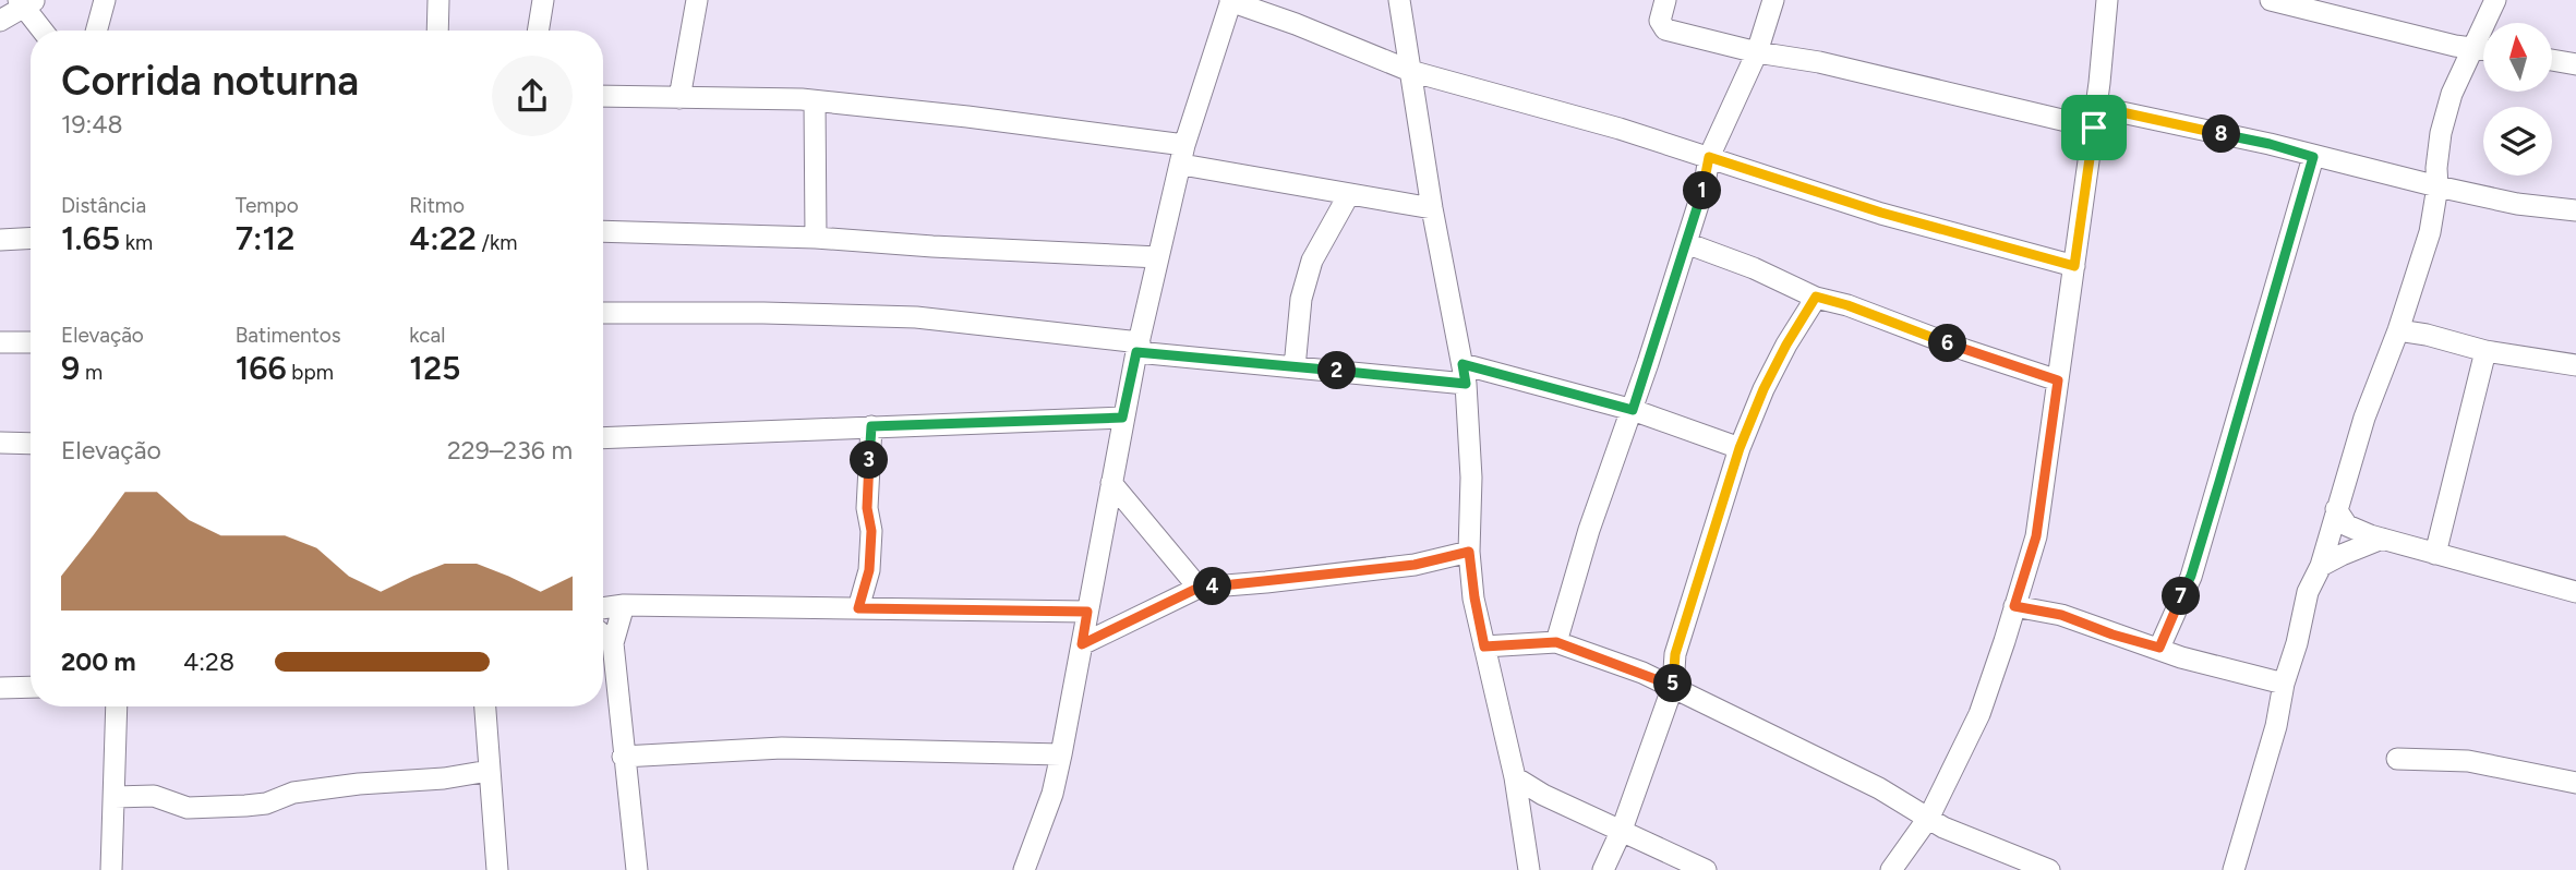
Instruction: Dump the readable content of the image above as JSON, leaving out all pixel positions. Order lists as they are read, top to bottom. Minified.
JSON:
{"north":"top","page":{"heading":["Corrida noturna","19:48"],"pins":["8","1","6","2","3","4","7","5"],"stats":[["Distância","1.65 km"],["Tempo","7:12"],["Ritmo","4:22 /km"],["Elevação","9 m"],["Batimentos","166 bpm"],["kcal","125"]],"chart":["Elevação","229–236 m"],"list":[{"name":"200 m","note":"4:28"}]}}
